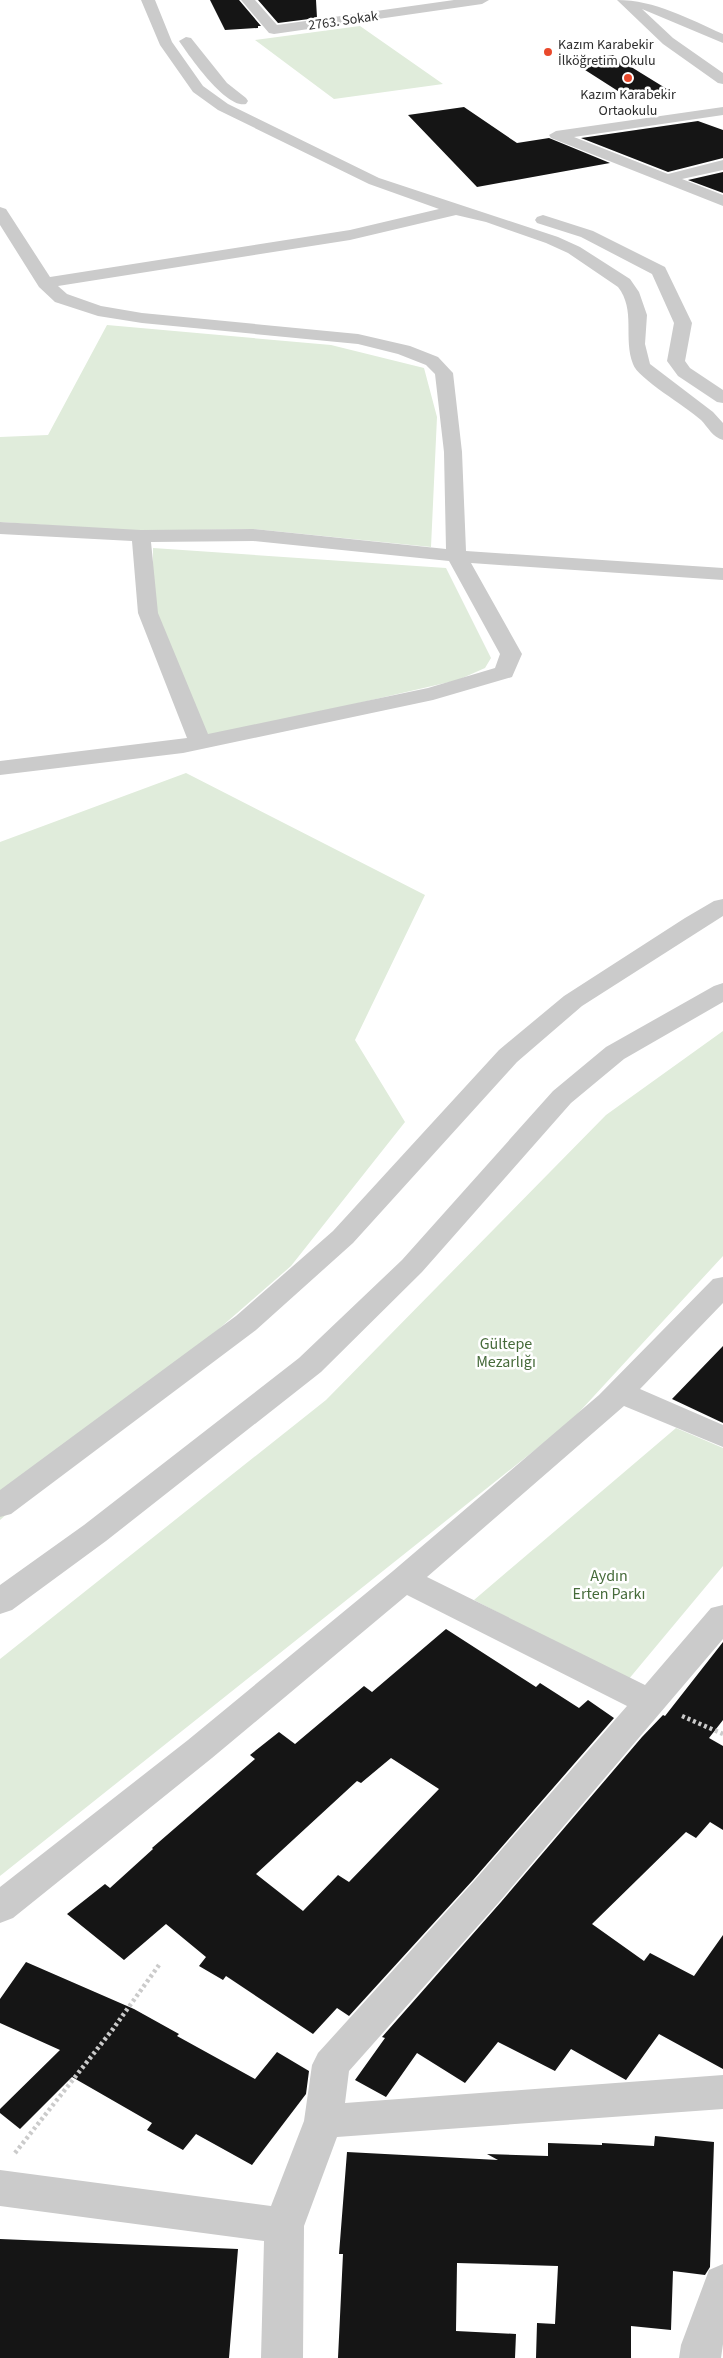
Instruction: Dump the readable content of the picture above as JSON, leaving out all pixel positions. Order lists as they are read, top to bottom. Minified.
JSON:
{"streets":{"street":["2763. Sokak"]},"parks":["Gültepe Mezarlığı","Aydın Erten Parkı"],"places":["Kazım Karabekir İlköğretim Okulu","Kazım Karabekir Ortaokulu"]}
